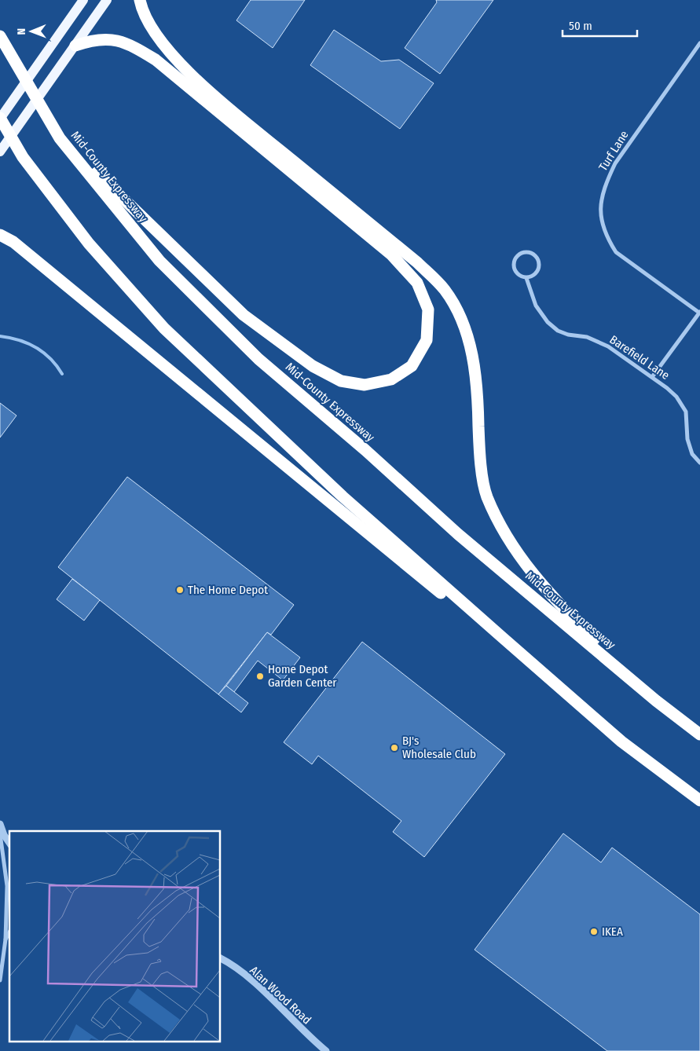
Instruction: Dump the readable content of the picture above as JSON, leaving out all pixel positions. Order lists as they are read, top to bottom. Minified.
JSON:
{"streets":{"highway":["Mid-County Expressway"],"street":["Turf Lane","Barefield Lane","Alan Wood Road"]},"places":["The Home Depot","Home Depot Garden Center","BJ's Wholesale Club","IKEA"],"scale_bar":"50 m","north":"left"}
